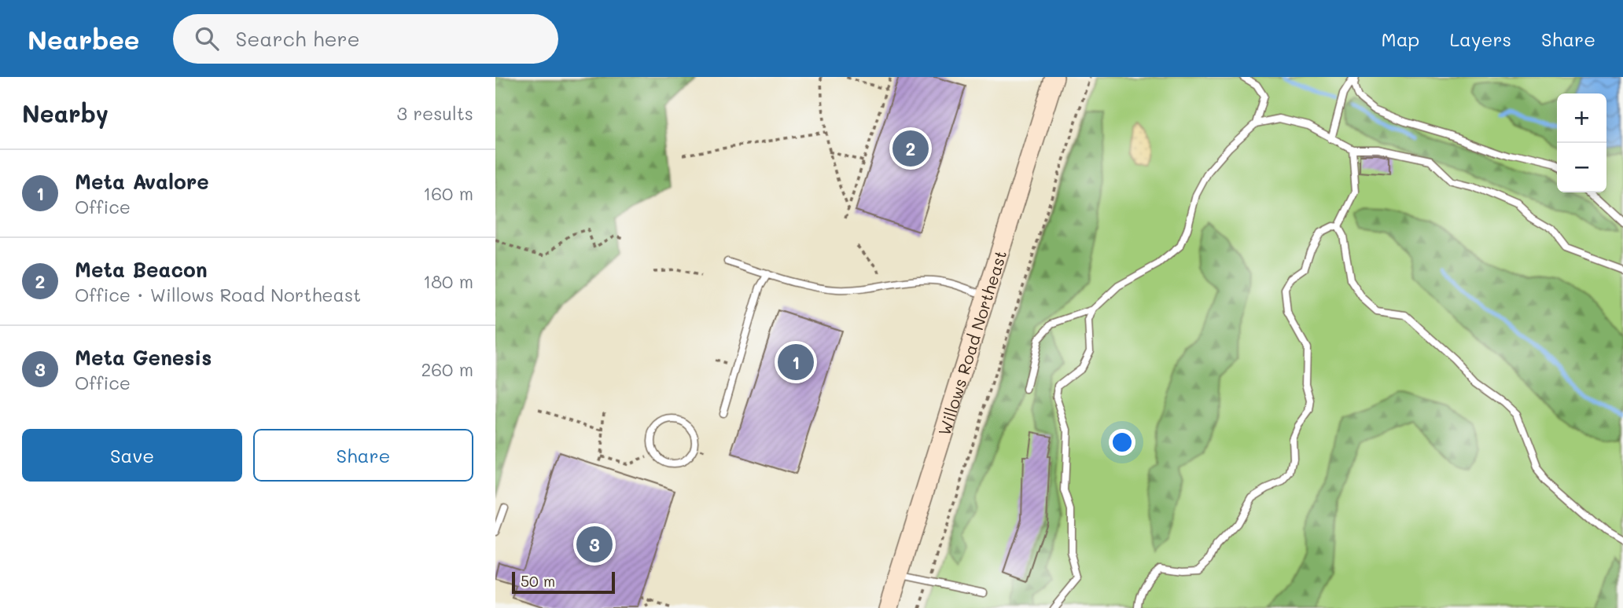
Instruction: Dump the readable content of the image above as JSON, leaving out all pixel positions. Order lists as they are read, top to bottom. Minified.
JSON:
{"streets":{"main road":["Willows Road Northeast"]},"scale_bar":"50 m","page":{"header":"Nearbee","search":"Search here","nav":["Map","Layers","Share"],"heading":["Nearby","3 results"],"map_buttons":["+","−"],"pins":["2","1","3"],"list":[{"mark":"1","name":"Meta Avalore","note":"Office","value":"160 m"},{"mark":"2","name":"Meta Beacon","note":"Office · Willows Road Northeast","value":"180 m"},{"mark":"3","name":"Meta Genesis","note":"Office","value":"260 m"}],"buttons":["Save","Share"],"scale":"50 m"}}
